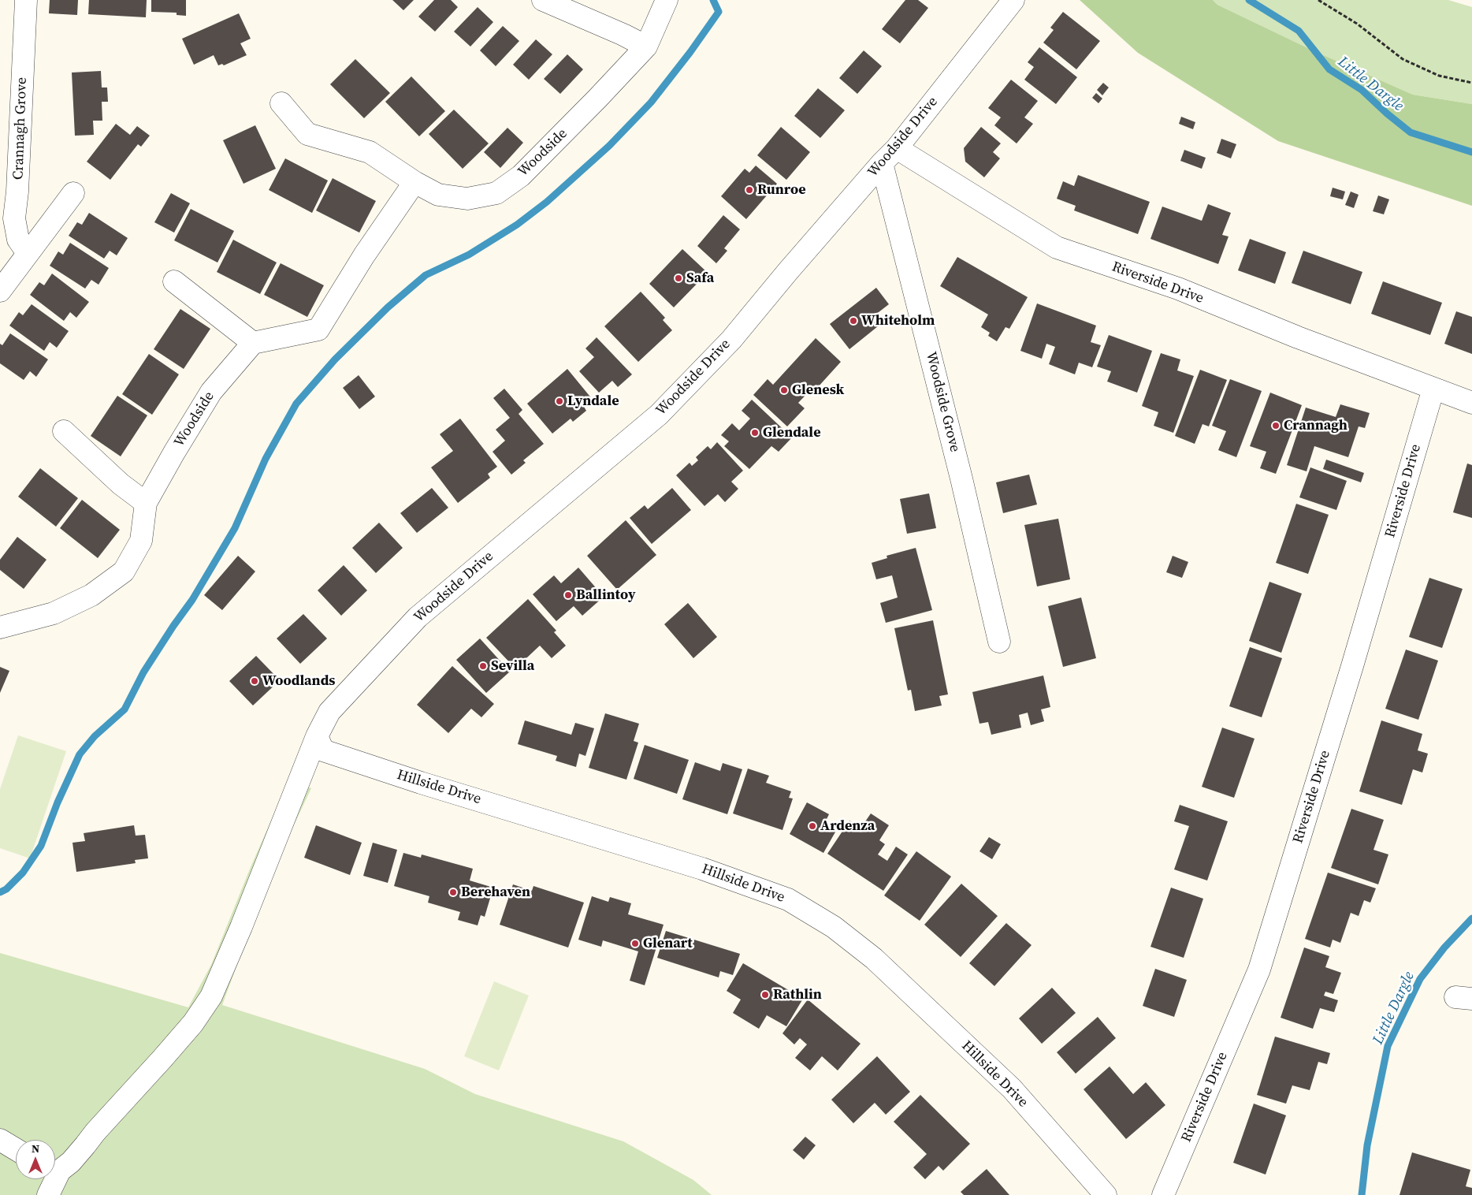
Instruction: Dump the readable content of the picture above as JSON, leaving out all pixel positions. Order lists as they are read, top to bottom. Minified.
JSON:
{"streets":{"street":["Crannagh Grove","Woodside Drive","Woodside","Riverside Drive","Woodside Grove","Hillside Drive"]},"crossings":[["Woodside Drive","Riverside Drive"],["Woodside Drive","Woodside Grove"],["Woodside Drive","Hillside Drive"]],"water":["Little Dargle"],"places":["Runroe","Safa","Whiteholm","Glenesk","Lyndale","Crannagh","Glendale","Ballintoy","Sevilla","Woodlands","Ardenza","Berehaven","Glenart","Rathlin"],"north":"top"}
